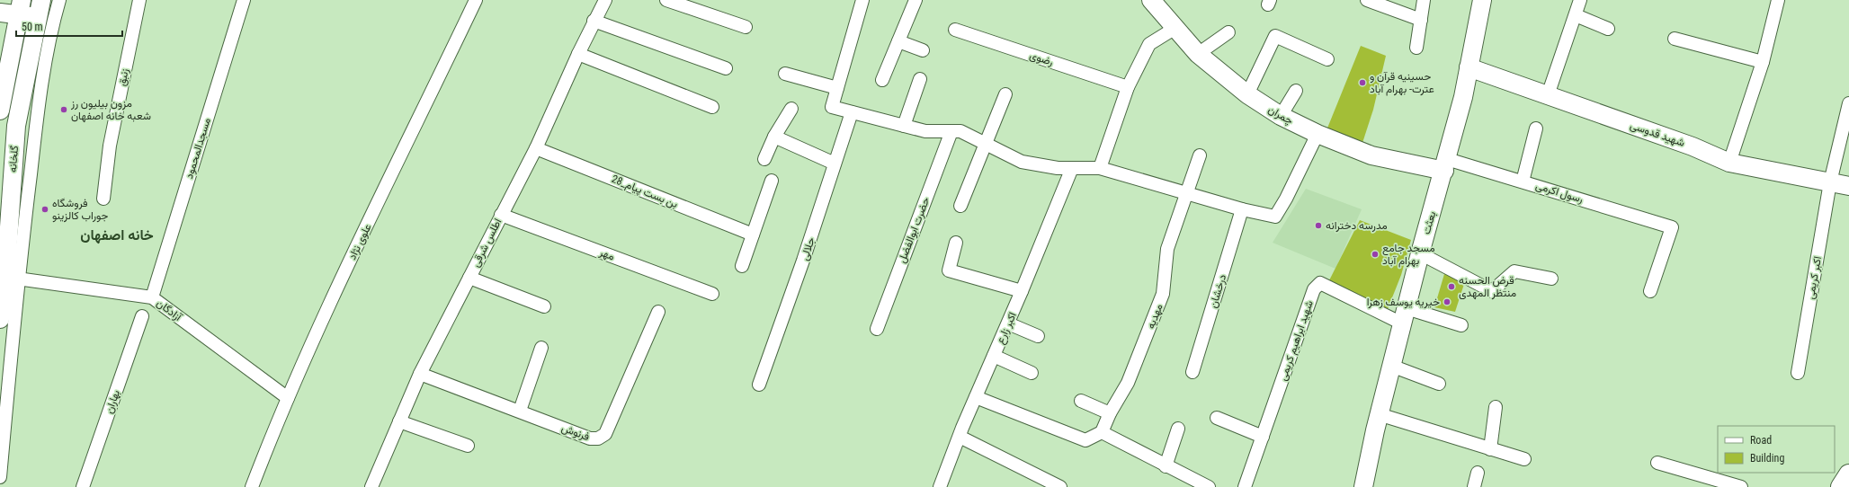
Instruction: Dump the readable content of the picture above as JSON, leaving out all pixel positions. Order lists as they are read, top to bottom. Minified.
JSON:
{"streets":{"street":["رضوی","زنبق","چمران","شهید قدوسی","مسجدالمحمود","گلخانه","بن بست پیام_28","رسول اکرمی","بعثت","حضرت ابوالفضل","علوی نژاد","اطلس شرقی","جلالی","مهر","اکبر کریمی","درخشان","آزادگان","مهدیه","اکبر زارع","شهید ابراهیم کریمی","بهاران","فرنوش"]},"crossings":[["چمران","رسول اکرمی"],["چمران","بعثت"],["شهید قدوسی","بعثت"],["شهید قدوسی","اکبر کریمی"],["مسجدالمحمود","آزادگان"],["گلخانه","آزادگان"],["بن بست پیام_28","اطلس شرقی"],["رسول اکرمی","بعثت"],["بعثت","شهید ابراهیم کریمی"],["علوی نژاد","آزادگان"],["اطلس شرقی","مهر"],["اطلس شرقی","فرنوش"]],"districts":["خانه اصفهان"],"places":["حسینیه قرآن و عترت- بهرام آباد","مزون بیلیون رز شعبه خانه اصفهان","فروشگاه جوراب کالزینو","مدرسه دخترانه","مسجد جامع بهرام آباد","قرض الحسنه منتظر المهدی","خیریه یوسف زهرا"],"legend":["Road","Building"],"scale_bar":"50 m"}
